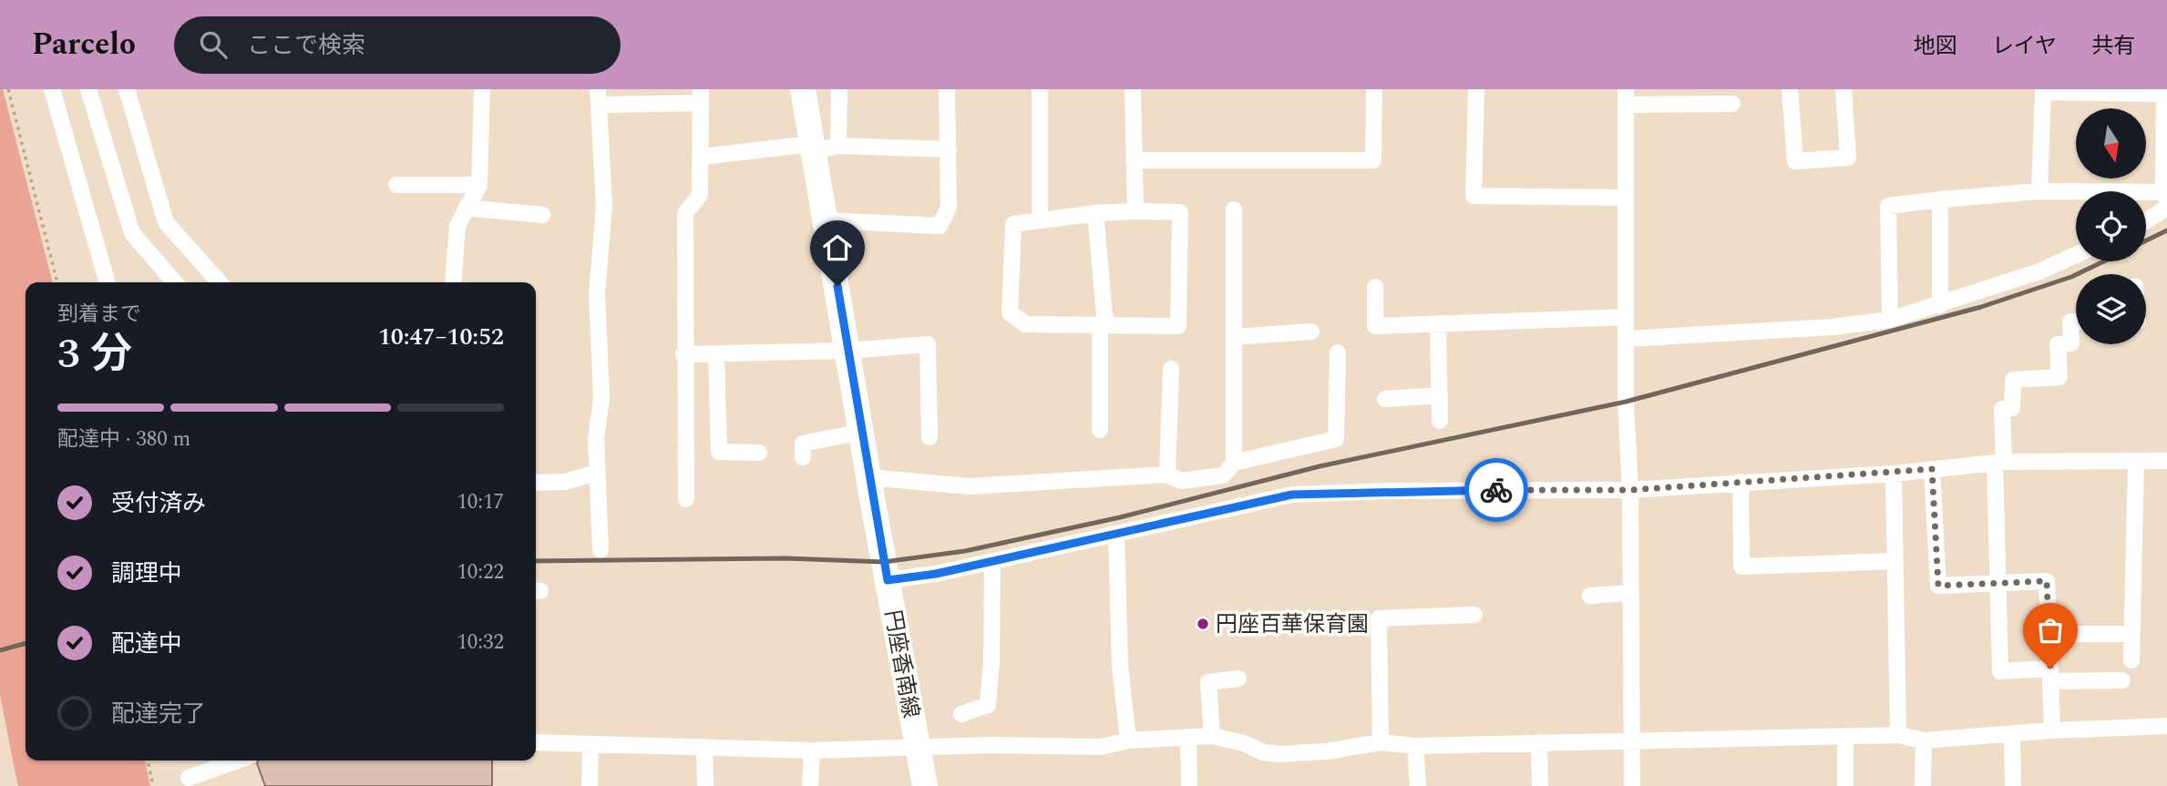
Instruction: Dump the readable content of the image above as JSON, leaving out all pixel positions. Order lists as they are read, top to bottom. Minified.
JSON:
{"streets":{"main road":["円座香南線"]},"places":["円座百華保育園"],"north":"bottom","page":{"header":"Parcelo","search":"ここで検索","nav":["地図","レイヤ","共有"],"heading":["3 分","到着まで","10:47–10:52"],"bar":"配達中 · 380 m","list":[["受付済み","10:17"],["調理中","10:22"],["配達中","10:32"],"配達完了"]}}
